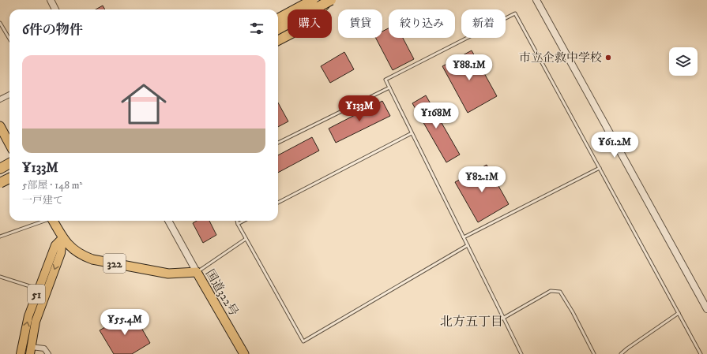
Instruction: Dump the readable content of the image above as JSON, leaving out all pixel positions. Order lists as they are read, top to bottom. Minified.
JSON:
{"streets":{"highway":["322","国道322号"],"main road":["51"]},"crossings":[["国道322号","51"]],"districts":["北方五丁目"],"places":["市立企救中学校"],"page":{"chip":["購入","賃貸","絞り込み","新着"],"heading":"6件の物件","list":[{"name":"¥133M","note":"5部屋 · 148 m² · 一戸建て"}],"price":["¥88.1M","¥133M","¥168M","¥61.2M","¥82.1M","¥55.4M"]}}
